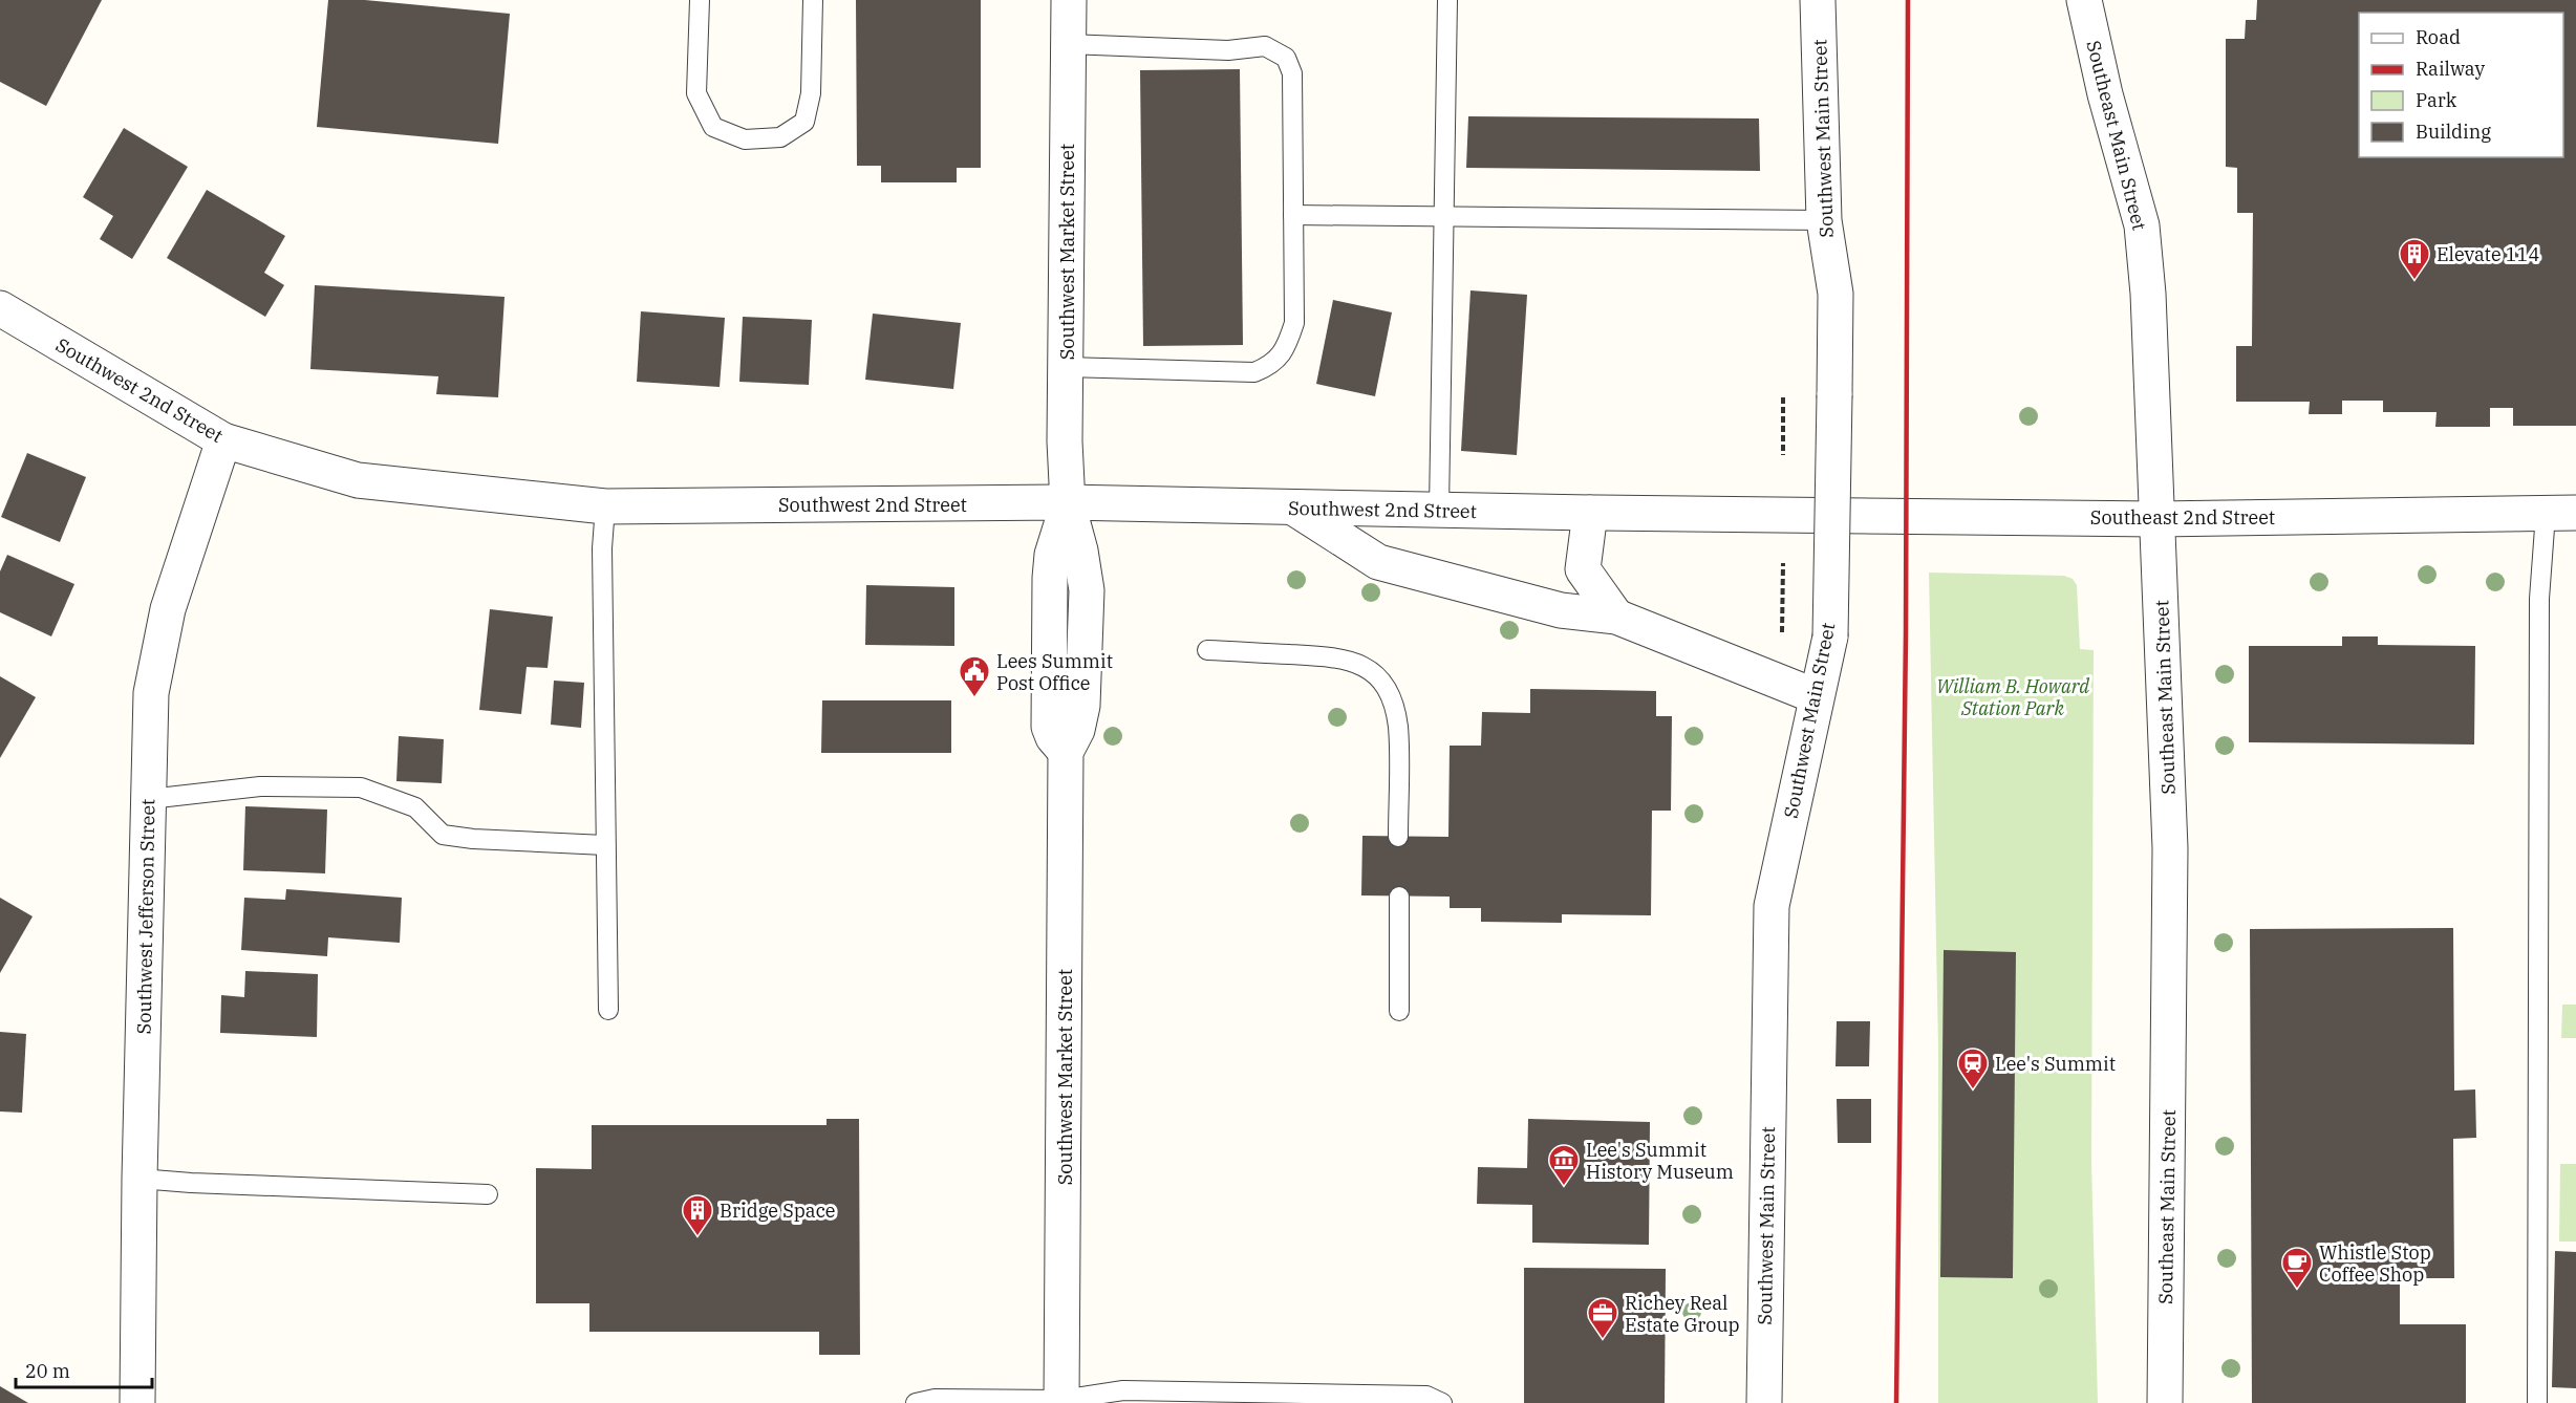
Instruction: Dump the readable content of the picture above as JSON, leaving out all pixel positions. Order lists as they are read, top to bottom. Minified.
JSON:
{"streets":{"street":["Southeast Main Street","Southwest Main Street","Southwest Market Street","Southwest 2nd Street","Southeast 2nd Street","Southwest Jefferson Street"]},"crossings":[["Southeast Main Street","Southeast 2nd Street"],["Southwest Market Street","Southwest 2nd Street"],["Southwest 2nd Street","Southeast 2nd Street"],["Southwest 2nd Street","Southwest Jefferson Street"]],"parks":["William B. Howard Station Park"],"places":{"building":["Elevate 114","Bridge Space"],"public building":["Lees Summit Post Office"],"station":["Lee's Summit"],"museum":["Lee's Summit History Museum"],"cafe":["Whistle Stop Coffee Shop"],"office":["Richey Real Estate Group"]},"legend":["Road","Railway","Park","Building"],"scale_bar":"20 m"}
